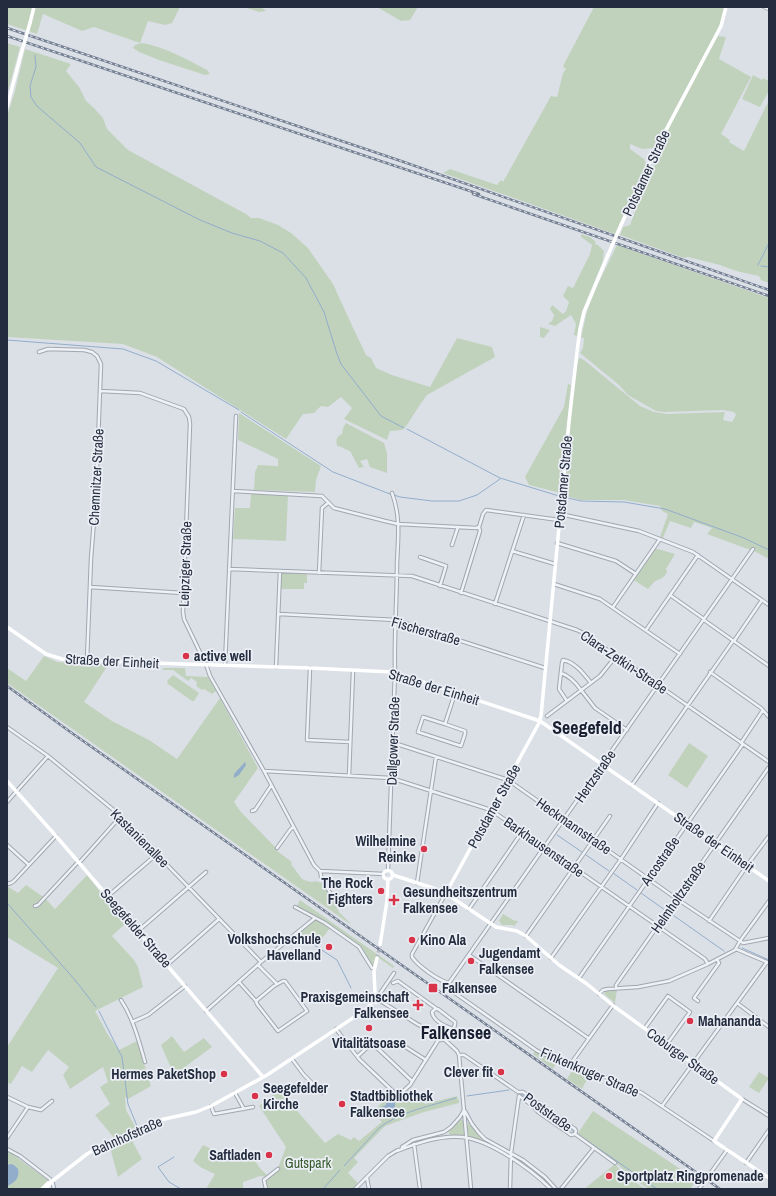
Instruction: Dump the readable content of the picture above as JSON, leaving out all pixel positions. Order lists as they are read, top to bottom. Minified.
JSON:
{"streets":{"street":["Potsdamer Straße","Chemnitzer Straße","Leipziger Straße","Fischerstraße","Straße der Einheit","Clara-Zetkin-Straße","Dallgower Straße","Hertzstraße","Heckmannstraße","Kastanienallee","Barkhausenstraße","Arcostraße","Helmholtzstraße","Seegefelder Straße","Coburger Straße","Finkenkruger Straße","Poststraße","Bahnhofstraße"]},"crossings":[["Potsdamer Straße","Fischerstraße"],["Potsdamer Straße","Straße der Einheit"],["Potsdamer Straße","Clara-Zetkin-Straße"],["Potsdamer Straße","Heckmannstraße"],["Potsdamer Straße","Barkhausenstraße"],["Potsdamer Straße","Finkenkruger Straße"],["Chemnitzer Straße","Leipziger Straße"],["Chemnitzer Straße","Straße der Einheit"],["Leipziger Straße","Straße der Einheit"],["Leipziger Straße","Barkhausenstraße"],["Fischerstraße","Dallgower Straße"],["Straße der Einheit","Dallgower Straße"],["Straße der Einheit","Hertzstraße"],["Straße der Einheit","Arcostraße"],["Straße der Einheit","Helmholtzstraße"],["Clara-Zetkin-Straße","Dallgower Straße"],["Clara-Zetkin-Straße","Hertzstraße"],["Clara-Zetkin-Straße","Arcostraße"],["Dallgower Straße","Heckmannstraße"],["Dallgower Straße","Barkhausenstraße"],["Hertzstraße","Heckmannstraße"],["Hertzstraße","Barkhausenstraße"],["Hertzstraße","Finkenkruger Straße"],["Heckmannstraße","Arcostraße"],["Heckmannstraße","Helmholtzstraße"],["Barkhausenstraße","Arcostraße"],["Barkhausenstraße","Helmholtzstraße"],["Arcostraße","Coburger Straße"],["Seegefelder Straße","Bahnhofstraße"]],"districts":["Seegefeld","Falkensee"],"parks":["Gutspark"],"places":{"other":["active well","Wilhelmine Reinke","The Rock Fighters","Kino Ala","Volkshochschule Havelland","Jugendamt Falkensee","Mahananda","Vitalitätsoase","Clever fit","Hermes PaketShop","Seegefelder Kirche","Stadtbibliothek Falkensee","Saftladen","Sportplatz Ringpromenade"],"health":["Gesundheitszentrum Falkensee","Praxisgemeinschaft Falkensee"],"transit":["Falkensee"]}}
